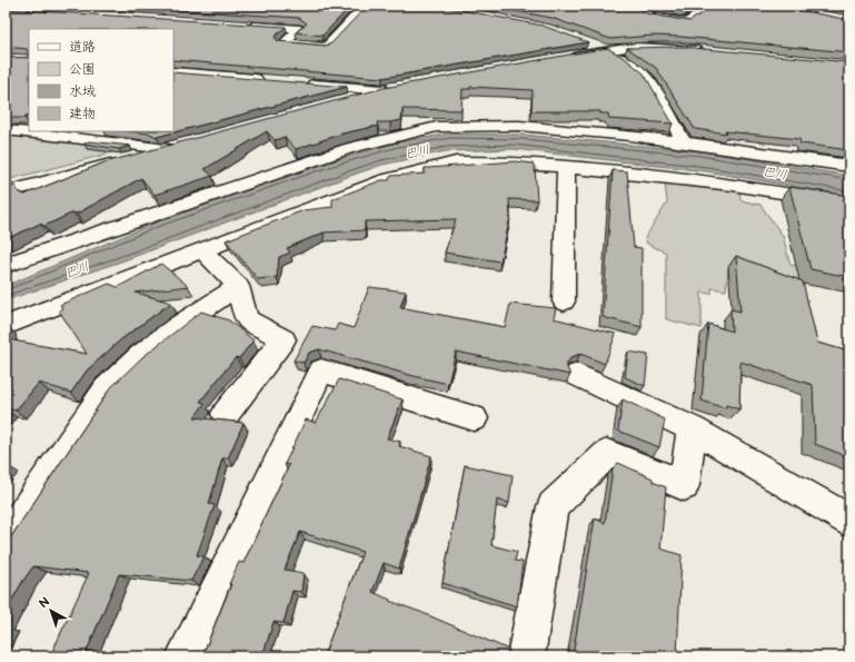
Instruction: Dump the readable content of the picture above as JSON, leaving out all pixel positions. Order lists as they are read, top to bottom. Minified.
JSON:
{"water":["巴川"],"legend":["道路","公園","水域","建物"],"north":"top left"}
